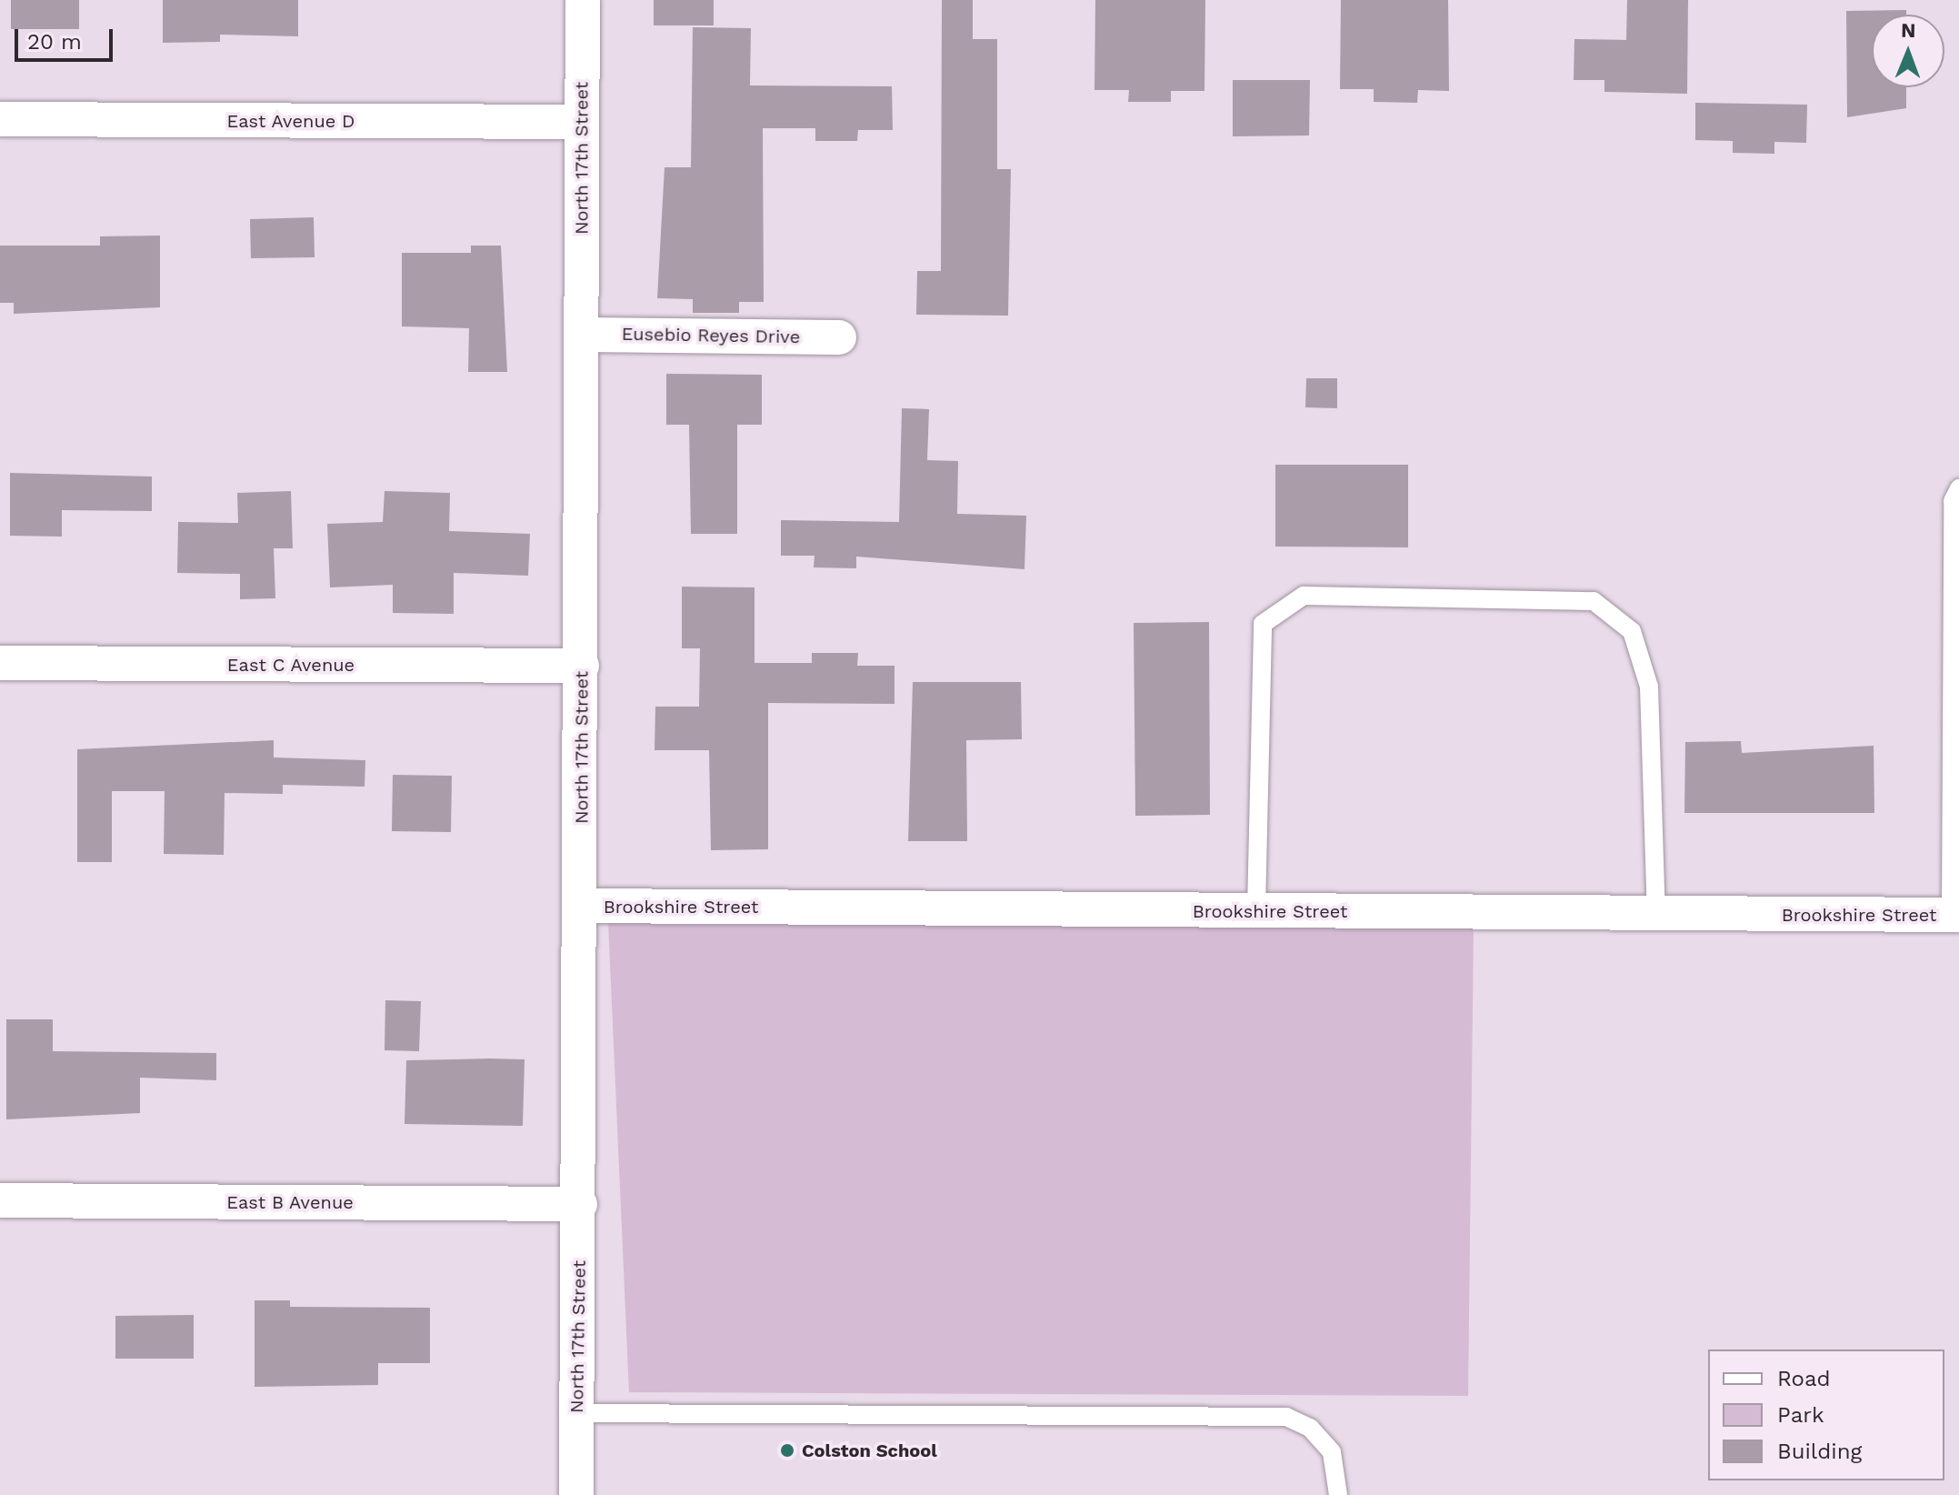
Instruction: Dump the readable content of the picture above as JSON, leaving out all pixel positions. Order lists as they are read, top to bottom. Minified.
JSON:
{"streets":{"street":["East Avenue D","North 17th Street","Eusebio Reyes Drive","East C Avenue","Brookshire Street","East B Avenue"]},"crossings":[["East Avenue D","North 17th Street"],["North 17th Street","Eusebio Reyes Drive"],["North 17th Street","East C Avenue"],["North 17th Street","Brookshire Street"],["North 17th Street","East B Avenue"]],"places":["Colston School"],"legend":["Road","Park","Building"],"scale_bar":"20 m","north":"top"}
